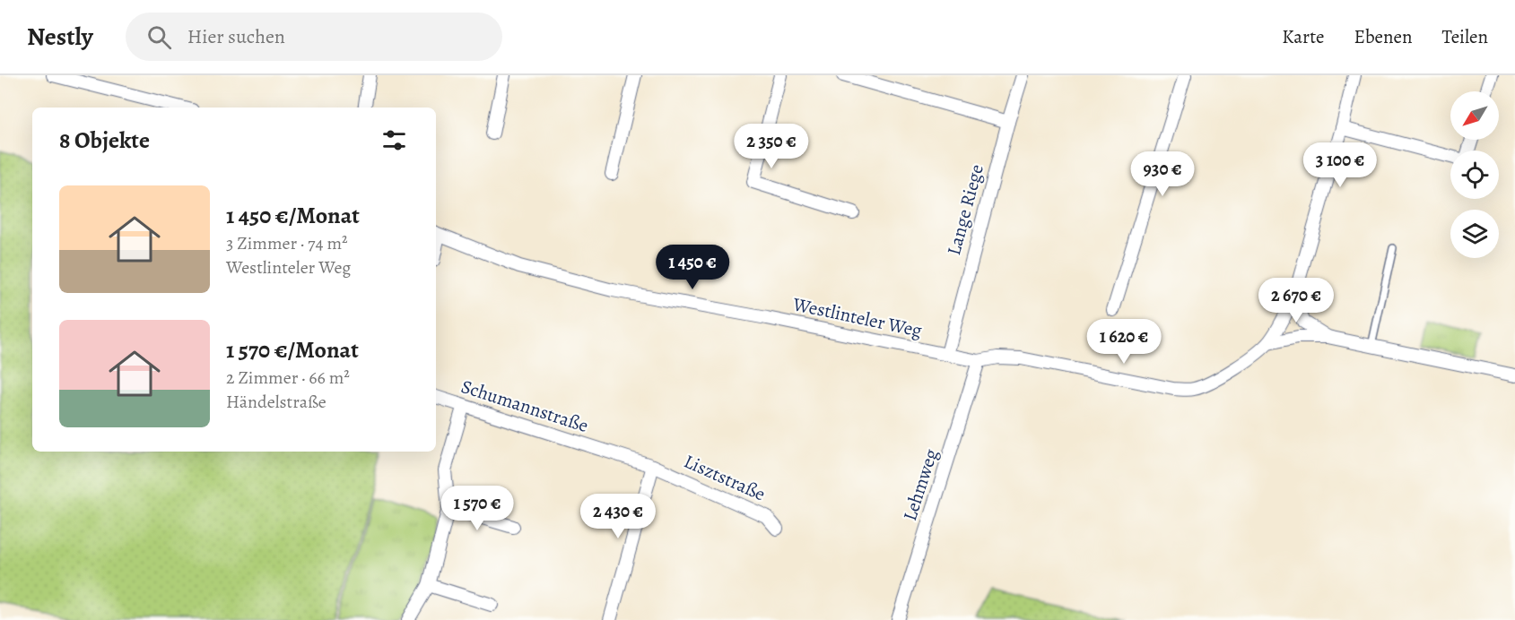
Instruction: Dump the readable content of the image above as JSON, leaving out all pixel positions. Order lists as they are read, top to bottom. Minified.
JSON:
{"streets":{"street":["Lange Riege","Westlinteler Weg","Schumannstraße","Lisztstraße","Lehmweg"]},"crossings":[["Lange Riege","Westlinteler Weg"],["Westlinteler Weg","Lehmweg"],["Schumannstraße","Lisztstraße"]],"north":"bottom left","page":{"header":"Nestly","search":"Hier suchen","nav":["Karte","Ebenen","Teilen"],"heading":"8 Objekte","price":["2 350 €","3 100 €","930 €","1 450 €","2 670 €","1 620 €","1 570 €","2 430 €"],"list":[{"name":"1 450 €/Monat","note":"3 Zimmer · 74 m² · Westlinteler Weg"},{"name":"1 570 €/Monat","note":"2 Zimmer · 66 m² · Händelstraße"}]}}
